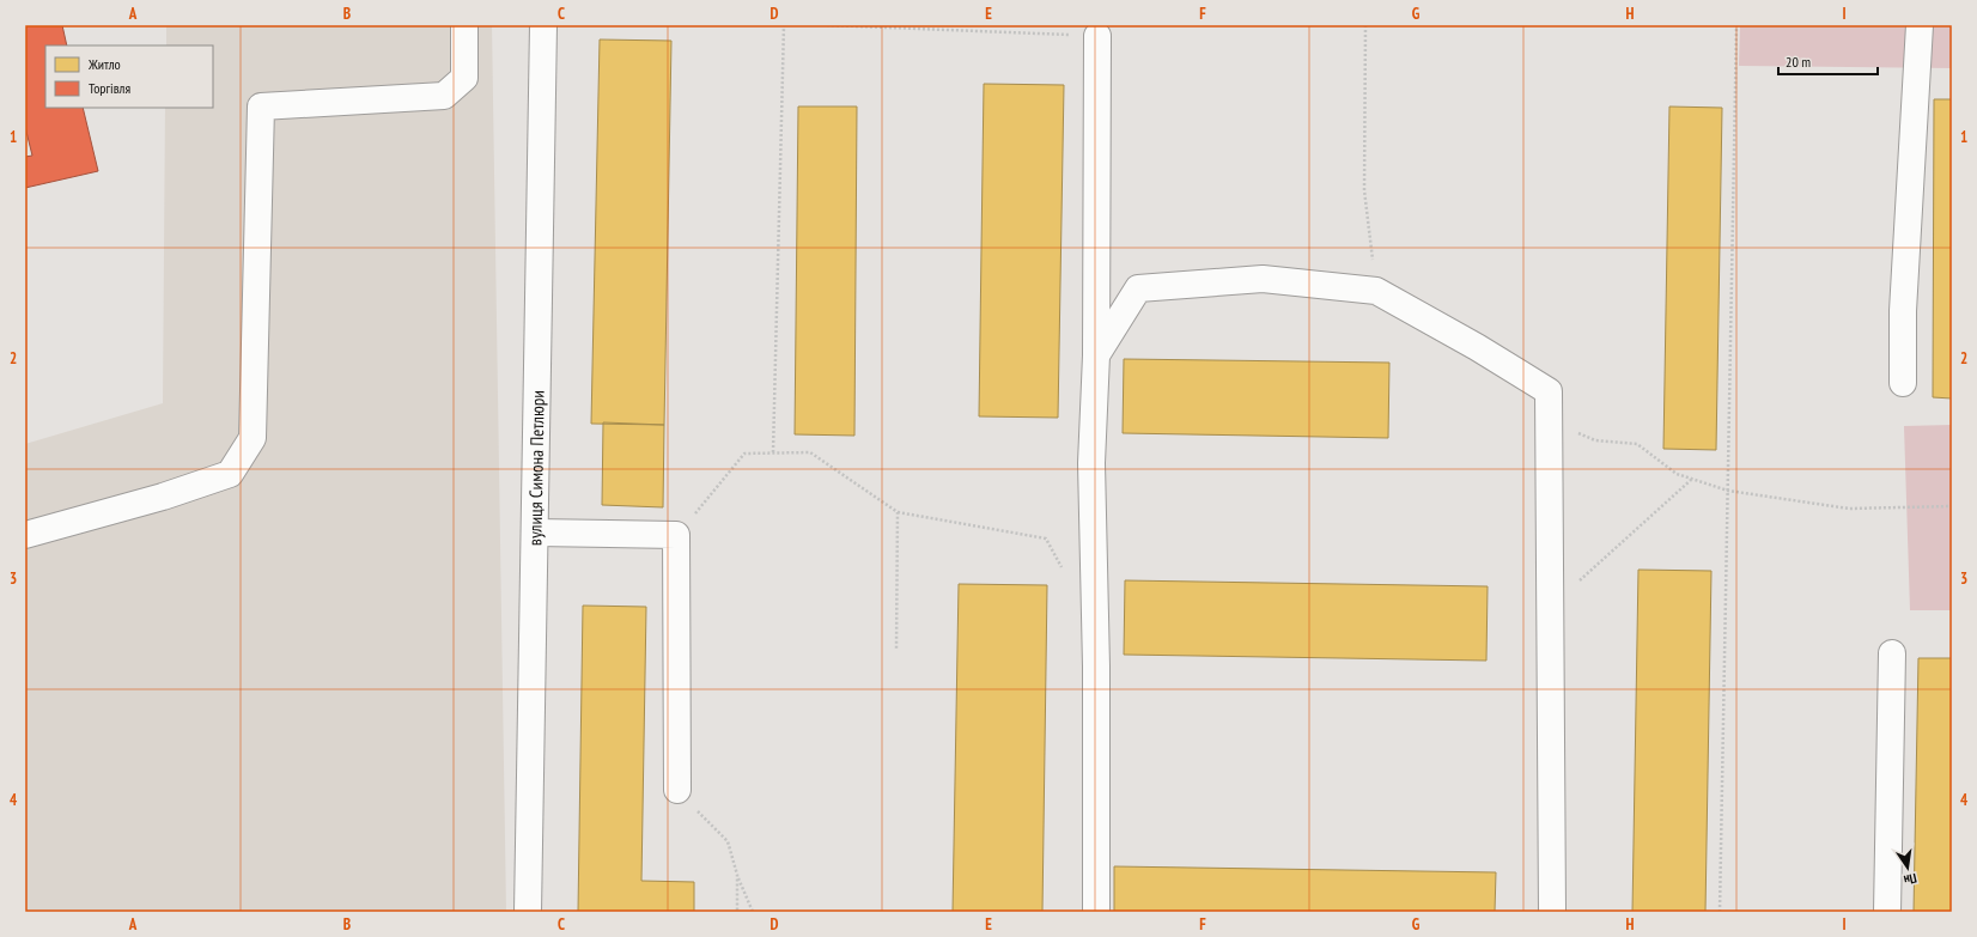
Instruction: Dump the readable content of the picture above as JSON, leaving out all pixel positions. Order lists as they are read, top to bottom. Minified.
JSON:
{"streets":{"street":["вулиця Симона Петлюри"]},"legend":["Житло","Торгівля"],"scale_bar":"20 m","north":"bottom","grid":{"columns":["A","B","C","D","E","F","G","H","I"],"rows":["1","2","3","4"]}}
